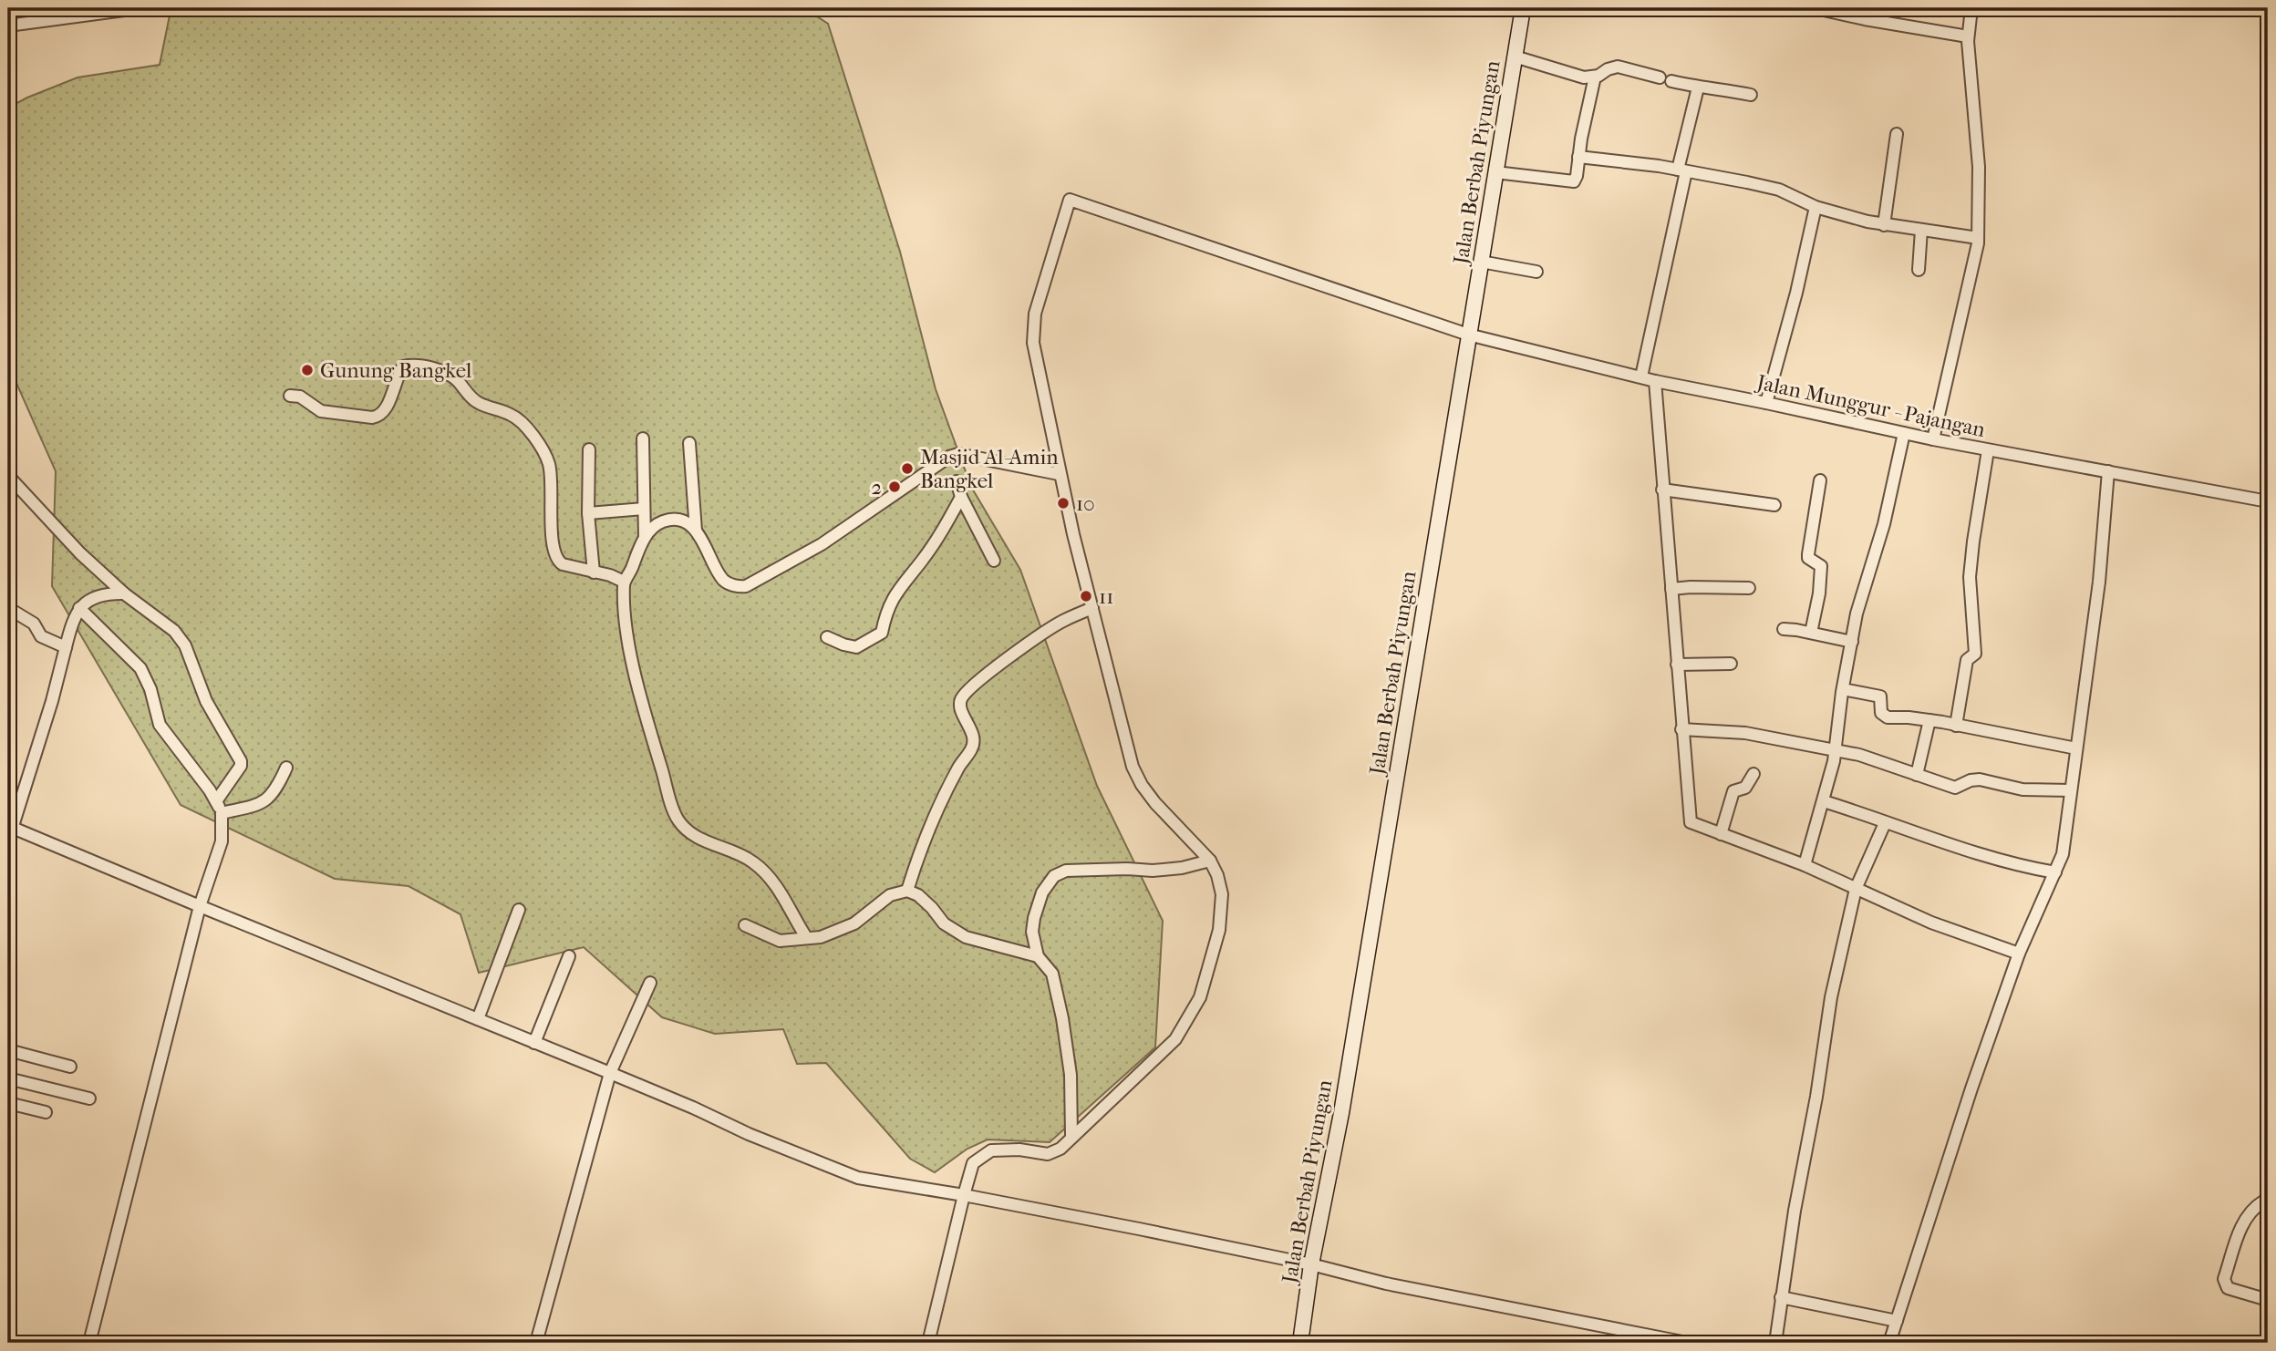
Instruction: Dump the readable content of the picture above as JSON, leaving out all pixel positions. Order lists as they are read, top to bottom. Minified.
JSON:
{"streets":{"street":["Jalan Berbah Piyungan","Jalan Munggur - Pajangan"]},"crossings":[["Jalan Berbah Piyungan","Jalan Munggur - Pajangan"]],"places":["Gunung Bangkel","Masjid Al-Amin Bangkel","2","10","11"]}
